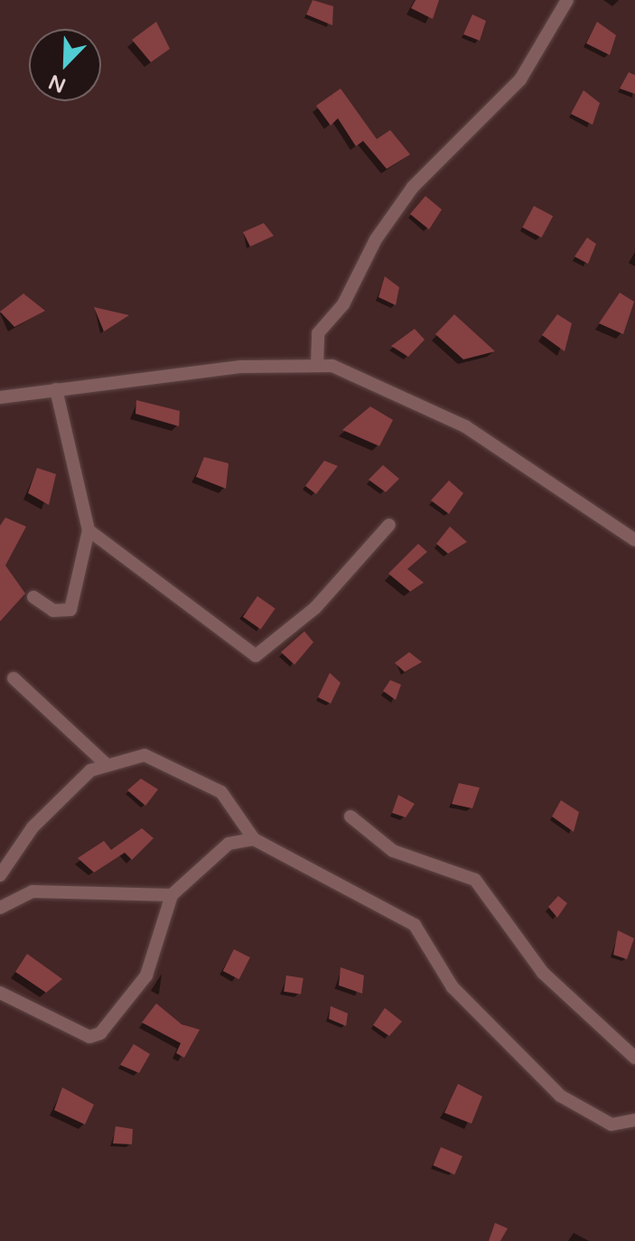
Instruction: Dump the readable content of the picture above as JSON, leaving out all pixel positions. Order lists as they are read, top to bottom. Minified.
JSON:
{"north":"bottom left"}
